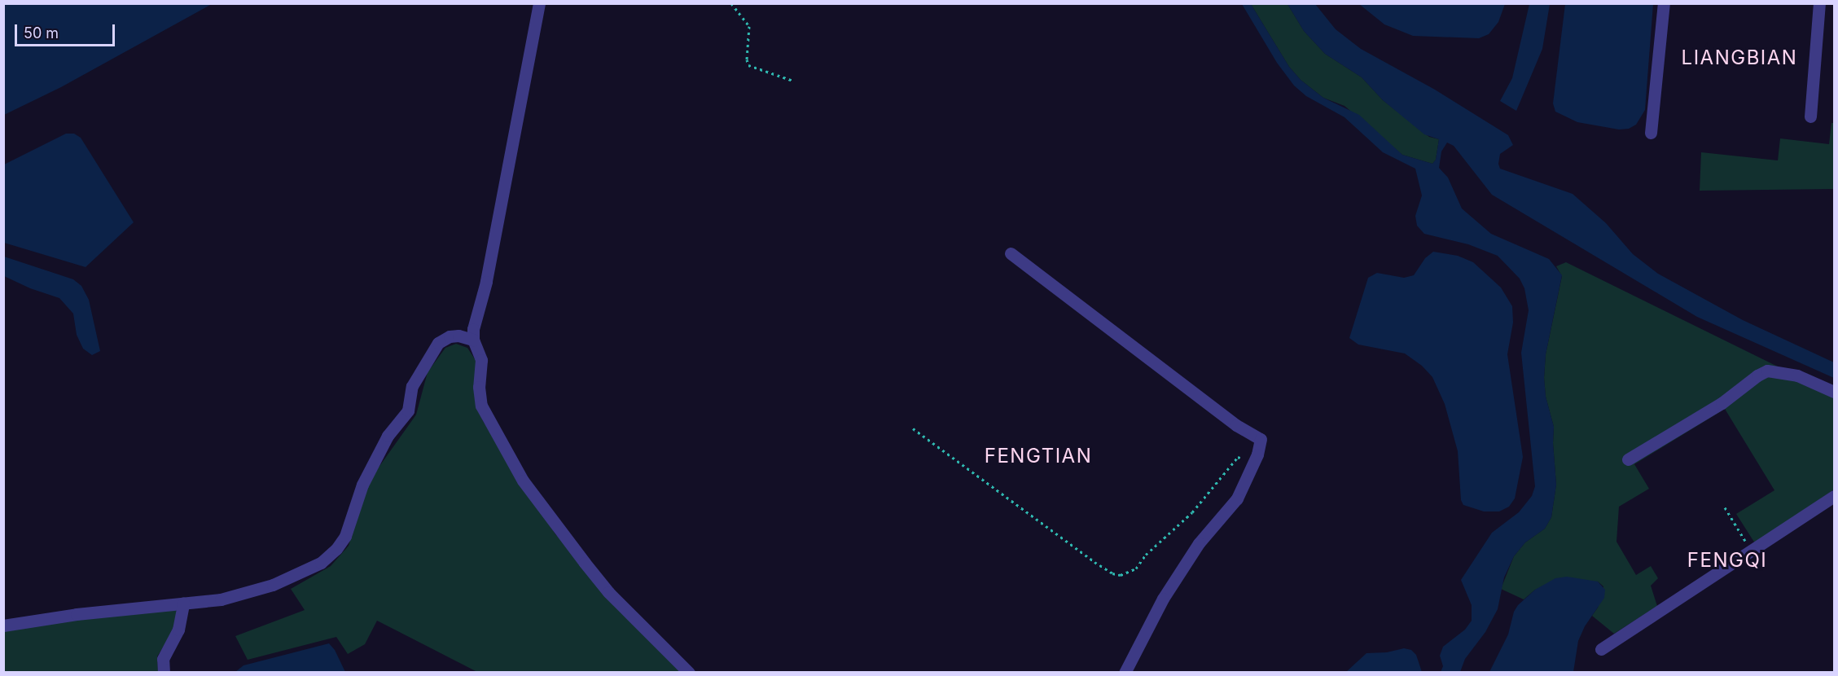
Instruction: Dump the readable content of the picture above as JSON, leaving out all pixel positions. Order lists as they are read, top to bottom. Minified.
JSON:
{"districts":["LIANGBIAN","FENGTIAN","FENGQI"],"scale_bar":"50 m"}
